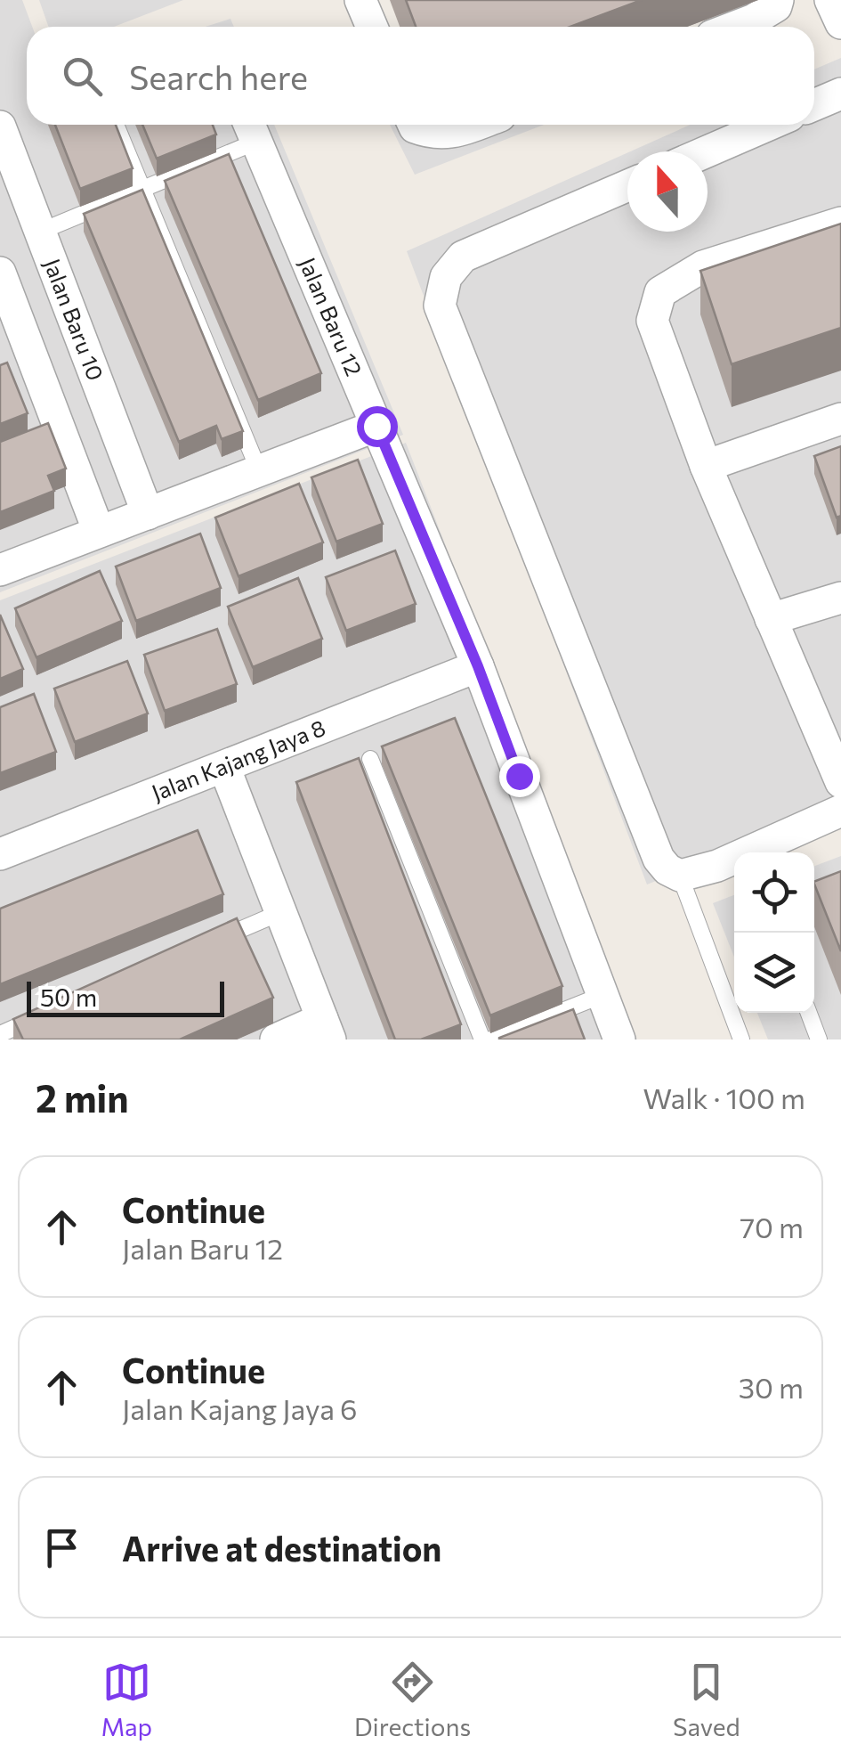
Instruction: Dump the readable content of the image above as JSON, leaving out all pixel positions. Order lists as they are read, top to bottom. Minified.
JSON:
{"streets":{"street":["Jalan Baru 12","Jalan Baru 10","Jalan Kajang Jaya 8"]},"crossings":[["Jalan Baru 12","Jalan Kajang Jaya 8"]],"scale_bar":"50 m","north":"top","page":{"search":"Search here","scale":"50 m","heading":["2 min","Walk · 100 m"],"list":[["Continue","Jalan Baru 12","70 m"],["Continue","Jalan Kajang Jaya 6","30 m"],"Arrive at destination"],"nav":["Map","Directions","Saved"]}}
